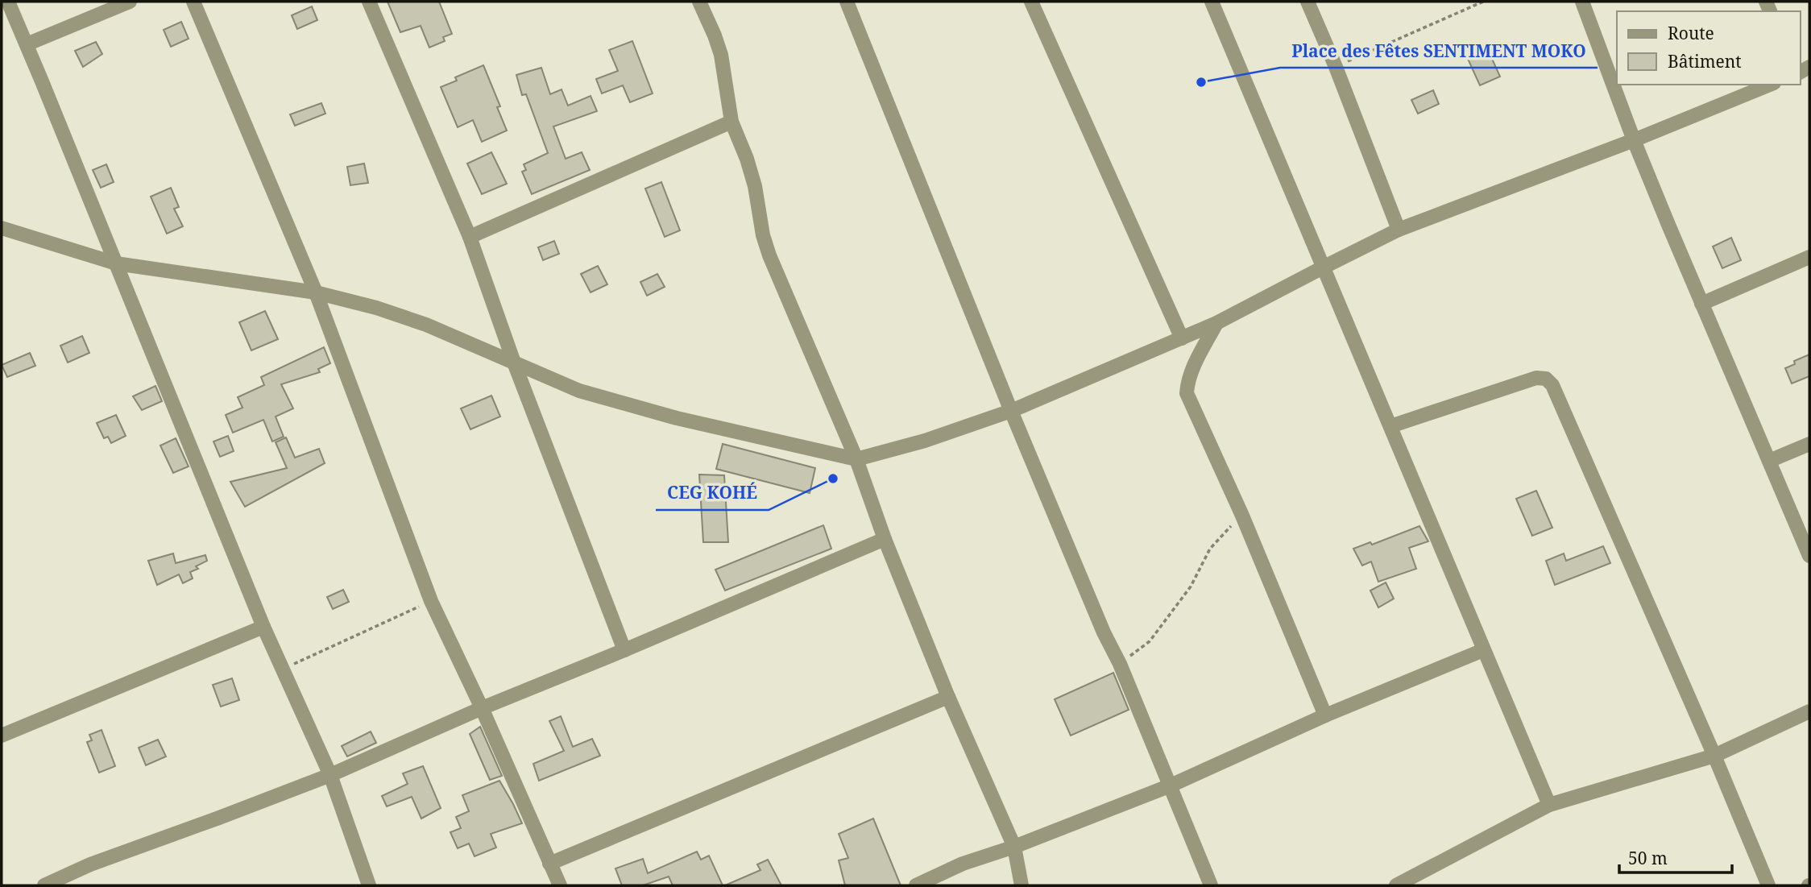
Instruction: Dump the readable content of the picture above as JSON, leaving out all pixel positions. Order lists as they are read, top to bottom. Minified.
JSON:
{"places":["Place des Fêtes SENTIMENT MOKO","CEG KOHÉ"],"legend":["Route","Bâtiment"],"scale_bar":"50 m"}
